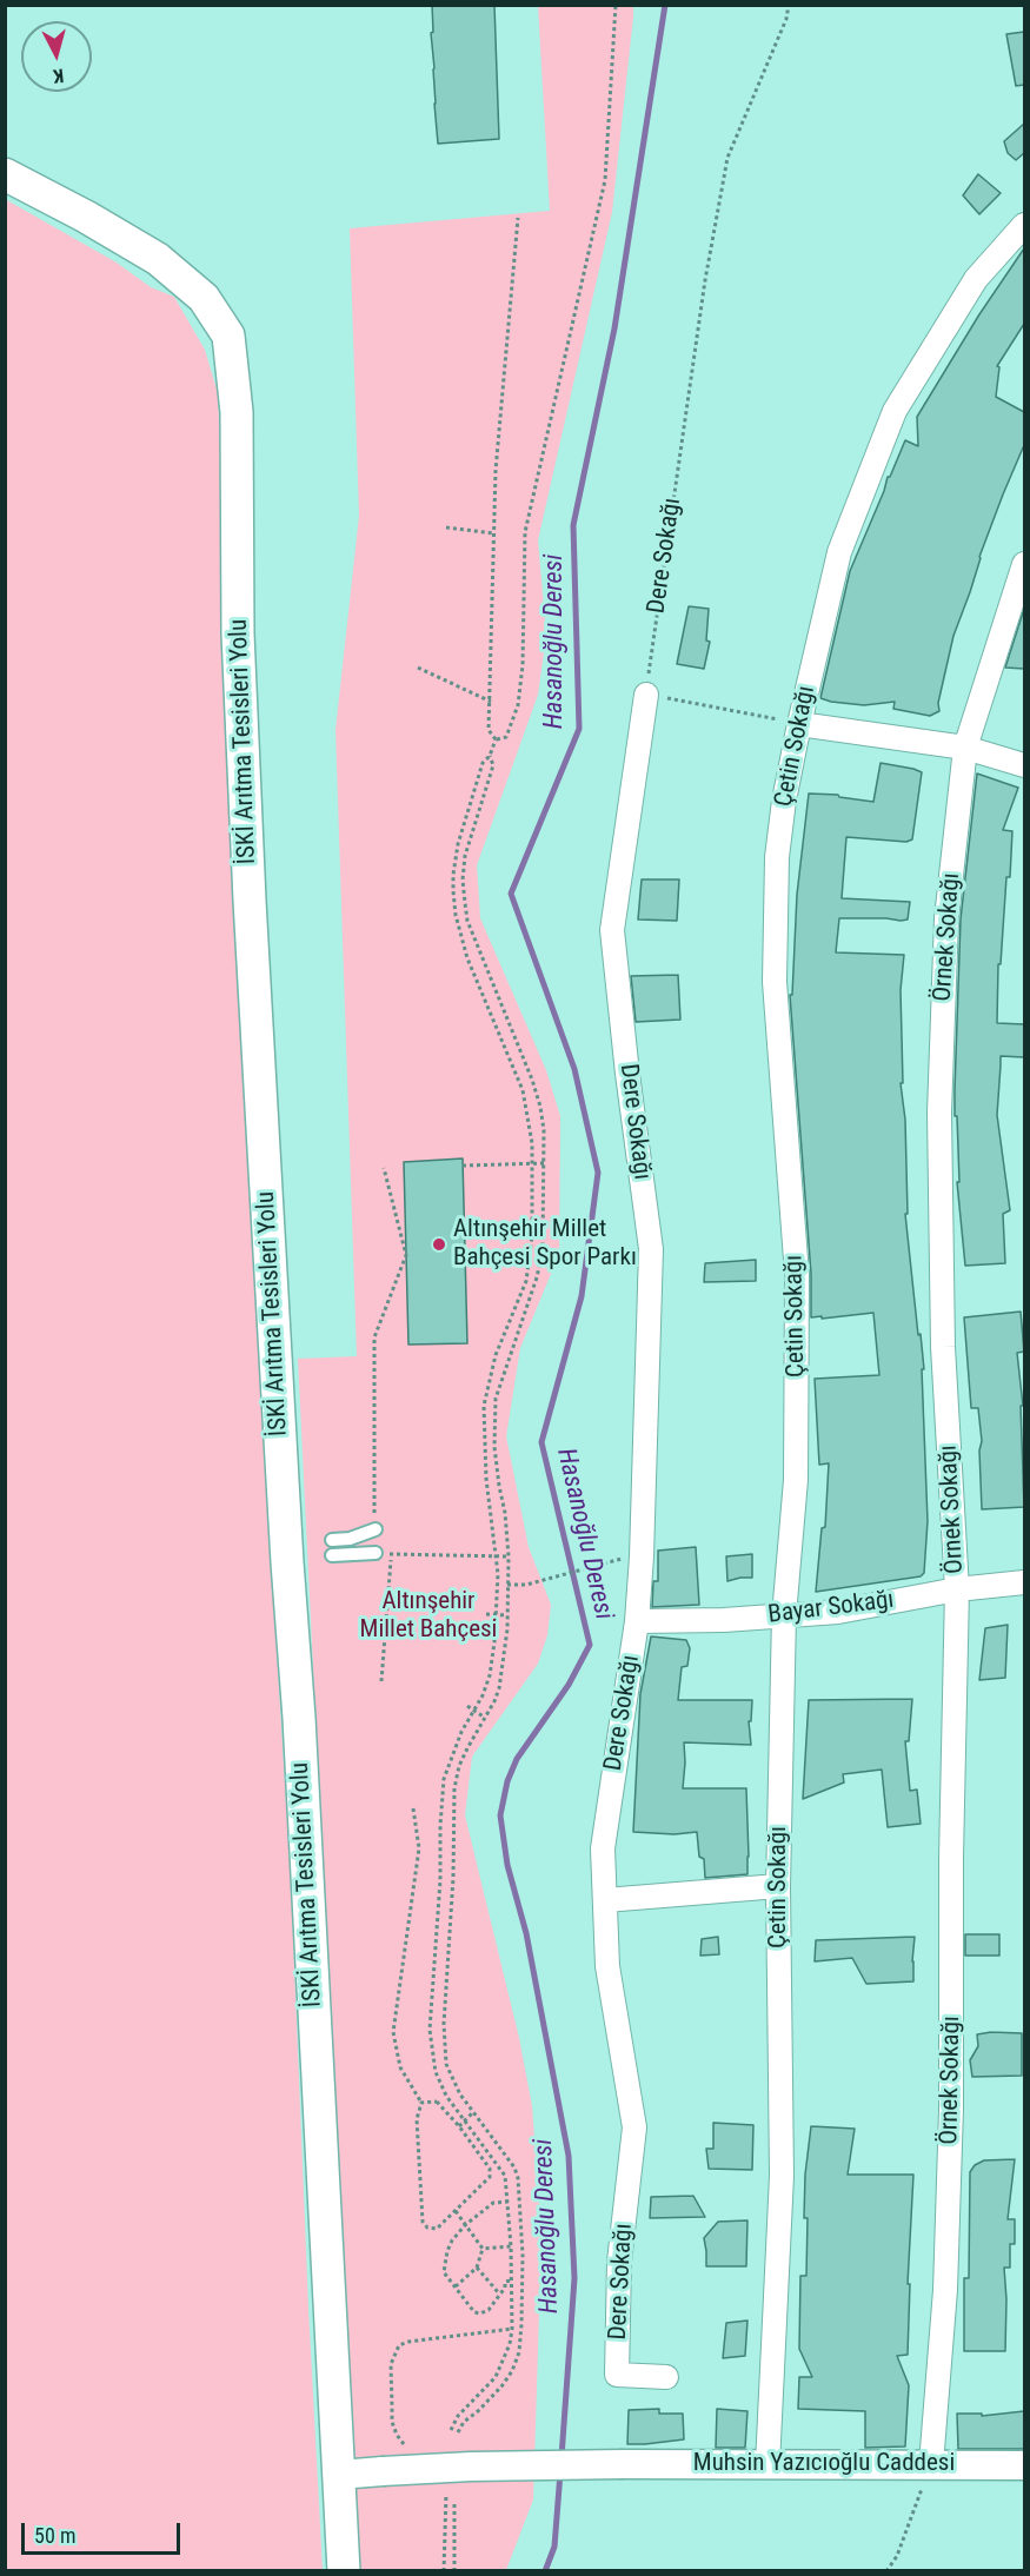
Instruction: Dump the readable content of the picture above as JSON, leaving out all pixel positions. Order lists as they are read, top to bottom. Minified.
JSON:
{"streets":{"main road":["İSKİ Arıtma Tesisleri Yolu"],"street":["Dere Sokağı","Çetin Sokağı","Örnek Sokağı","Bayar Sokağı","Muhsin Yazıcıoğlu Caddesi"]},"crossings":[["Dere Sokağı","Bayar Sokağı"],["İSKİ Arıtma Tesisleri Yolu","Muhsin Yazıcıoğlu Caddesi"],["Çetin Sokağı","Bayar Sokağı"],["Çetin Sokağı","Muhsin Yazıcıoğlu Caddesi"],["Örnek Sokağı","Bayar Sokağı"],["Örnek Sokağı","Muhsin Yazıcıoğlu Caddesi"]],"water":["Hasanoğlu Deresi"],"parks":["Altınşehir Millet Bahçesi"],"places":["Altınşehir Millet Bahçesi Spor Parkı"],"scale_bar":"50 m","north":"bottom"}
